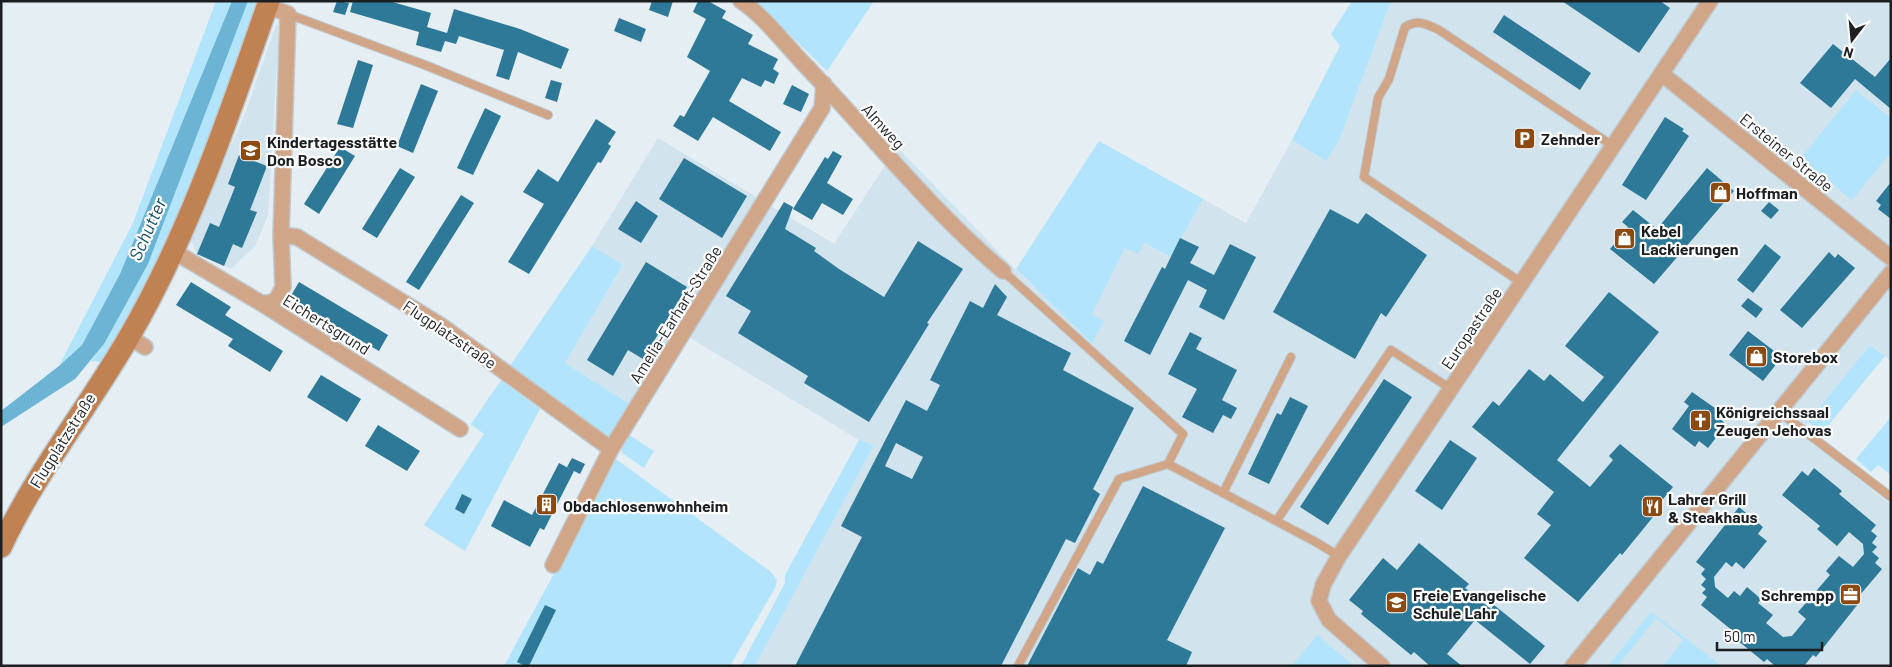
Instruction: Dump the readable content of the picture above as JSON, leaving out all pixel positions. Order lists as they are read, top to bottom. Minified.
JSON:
{"streets":{"street":["Almweg","Ersteiner Straße","Amelia-Earhart-Straße","Eichertsgrund","Europastraße","Flugplatzstraße"]},"crossings":[["Almweg","Amelia-Earhart-Straße"],["Ersteiner Straße","Europastraße"],["Amelia-Earhart-Straße","Flugplatzstraße"],["Eichertsgrund","Flugplatzstraße"]],"water":["Schutter"],"places":{"parking":["Zehnder"],"school or university":["Kindertagesstätte Don Bosco","Freie Evangelische Schule Lahr"],"shop":["Hoffman","Kebel Lackierungen","Storebox"],"church":["Königreichssaal Zeugen Jehovas"],"building":["Obdachlosenwohnheim"],"restaurant":["Lahrer Grill & Steakhaus"],"office":["Schrempp"]},"scale_bar":"50 m","north":"bottom"}
